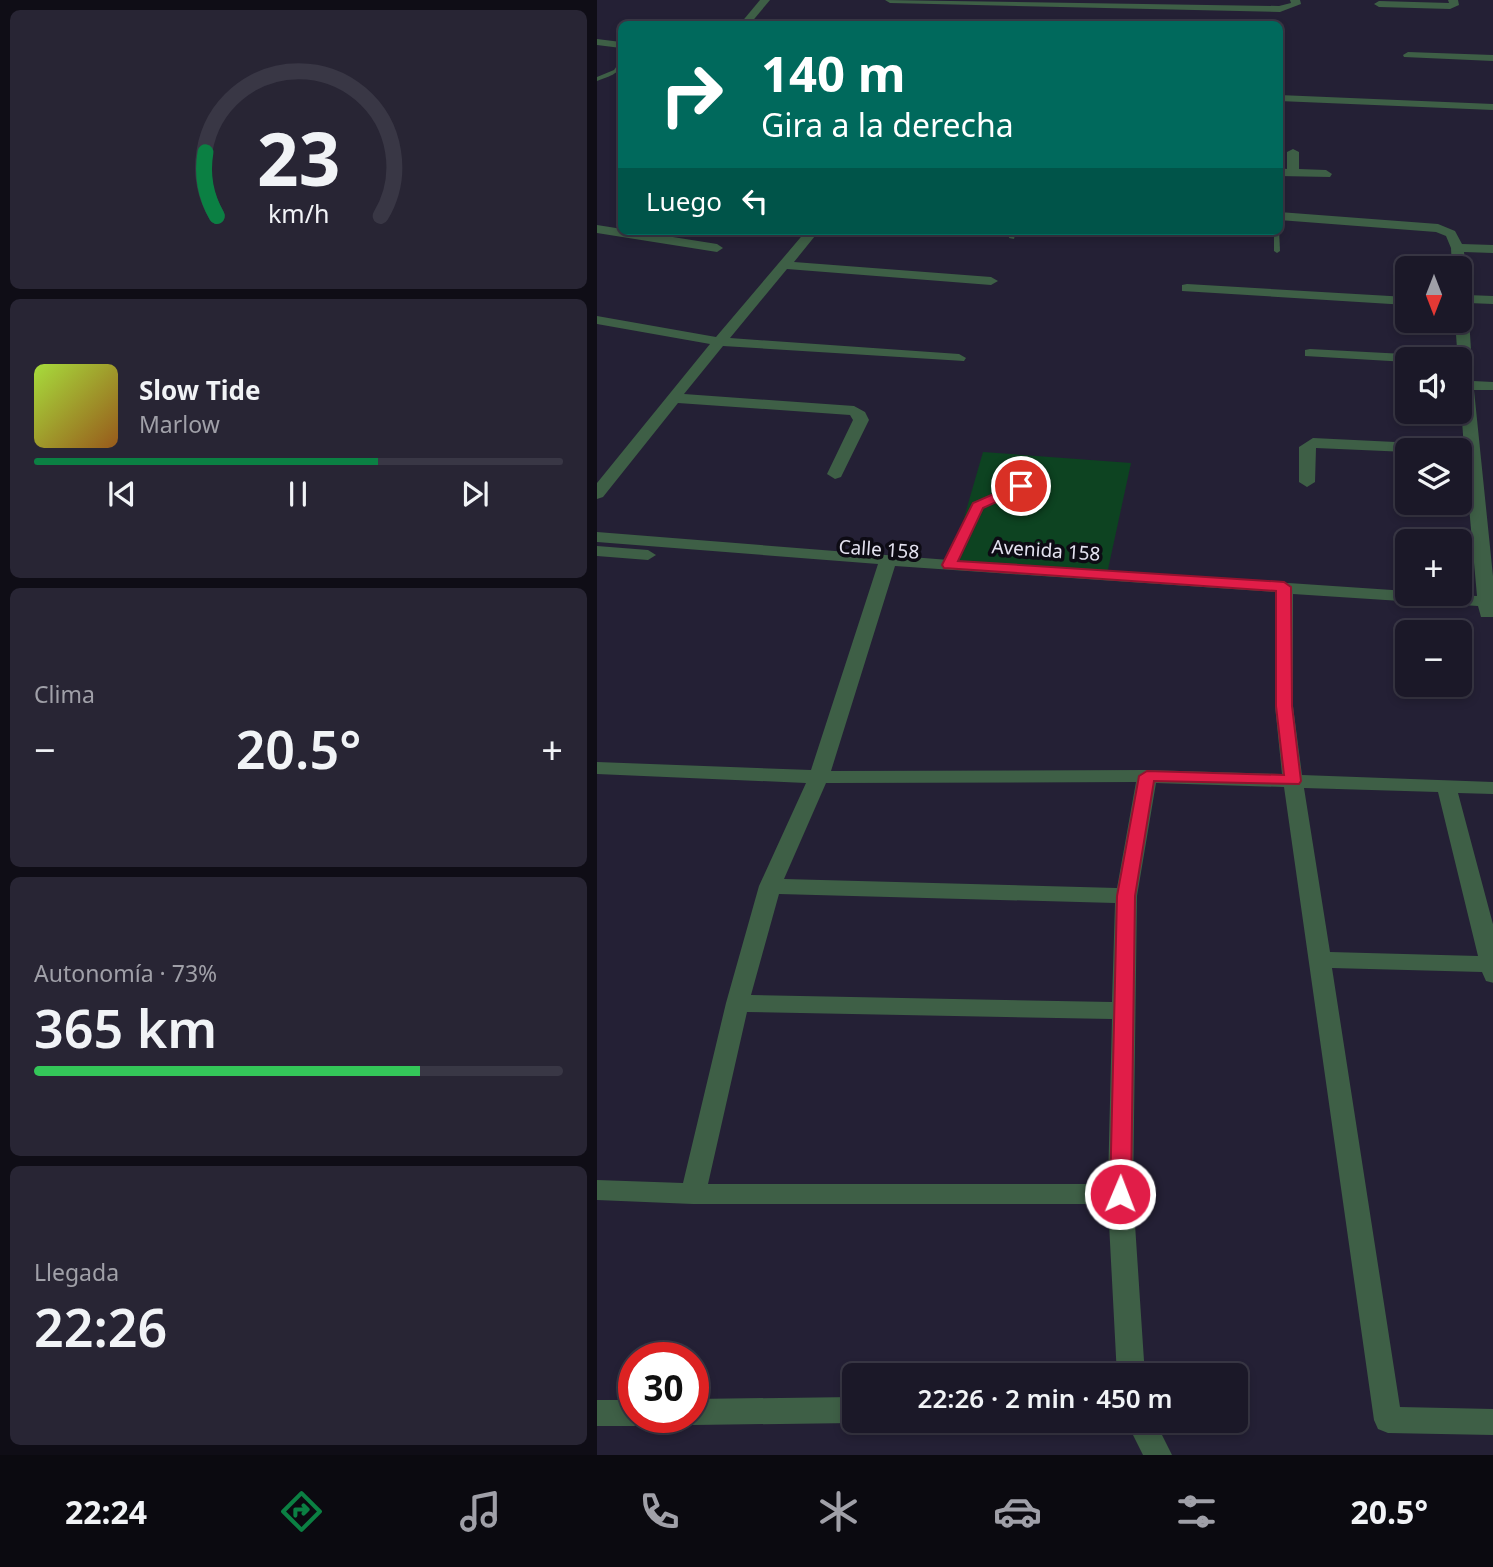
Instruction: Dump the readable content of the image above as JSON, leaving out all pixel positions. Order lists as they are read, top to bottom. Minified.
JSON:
{"streets":{"street":["Calle 158","Avenida 158"]},"crossings":[["Calle 158","Avenida 158"]],"north":"bottom","page":{"turn":["140 m","Gira a la derecha"],"then":"Luego","map_buttons":["+","−"],"song":["Slow Tide","Marlow"],"tile":["Clima",["Autonomía · 73%","365 km"],["Llegada","22:26"]],"heat":["−","20.5°","+"],"limit":"30","trip":"22:26 · 2 min · 450 m","tabs":["22:24","20.5°"],"gauge":["23","km/h"]}}
